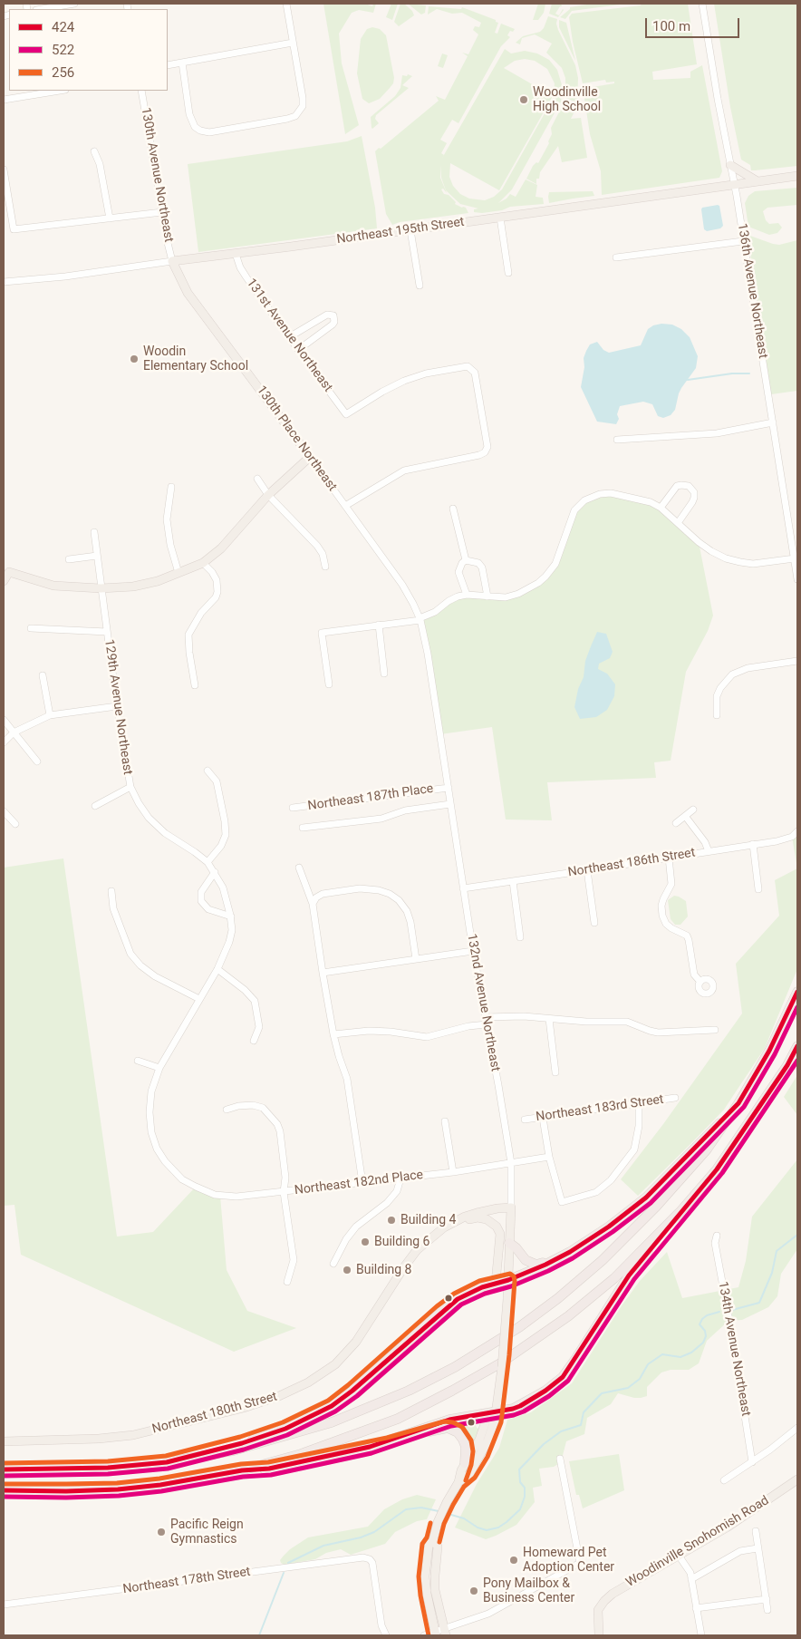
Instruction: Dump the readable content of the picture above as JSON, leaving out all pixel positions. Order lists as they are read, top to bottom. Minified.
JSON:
{"streets":{"main road":["Northeast 195th Street","130th Place Northeast","132nd Avenue Northeast","Northeast 180th Street","Woodinville Snohomish Road"],"street":["130th Avenue Northeast","136th Avenue Northeast","131st Avenue Northeast","129th Avenue Northeast","Northeast 187th Place","Northeast 186th Street","Northeast 183rd Street","Northeast 182nd Place","134th Avenue Northeast","Northeast 178th Street"]},"crossings":[["130th Avenue Northeast","Northeast 195th Street"],["130th Avenue Northeast","130th Place Northeast"],["Northeast 195th Street","136th Avenue Northeast"],["Northeast 195th Street","131st Avenue Northeast"],["Northeast 195th Street","130th Place Northeast"],["131st Avenue Northeast","130th Place Northeast"],["130th Place Northeast","132nd Avenue Northeast"],["129th Avenue Northeast","Northeast 182nd Place"],["Northeast 187th Place","132nd Avenue Northeast"],["Northeast 186th Street","132nd Avenue Northeast"],["132nd Avenue Northeast","Northeast 182nd Place"],["132nd Avenue Northeast","Northeast 180th Street"]],"places":["Woodinville High School","Woodin Elementary School","Building 4","Building 6","Building 8","Pacific Reign Gymnastics","Homeward Pet Adoption Center","Pony Mailbox & Business Center"],"lines":["transit line 424","transit line 522","transit line 256"],"legend":["424","522","256"],"scale_bar":"100 m"}
